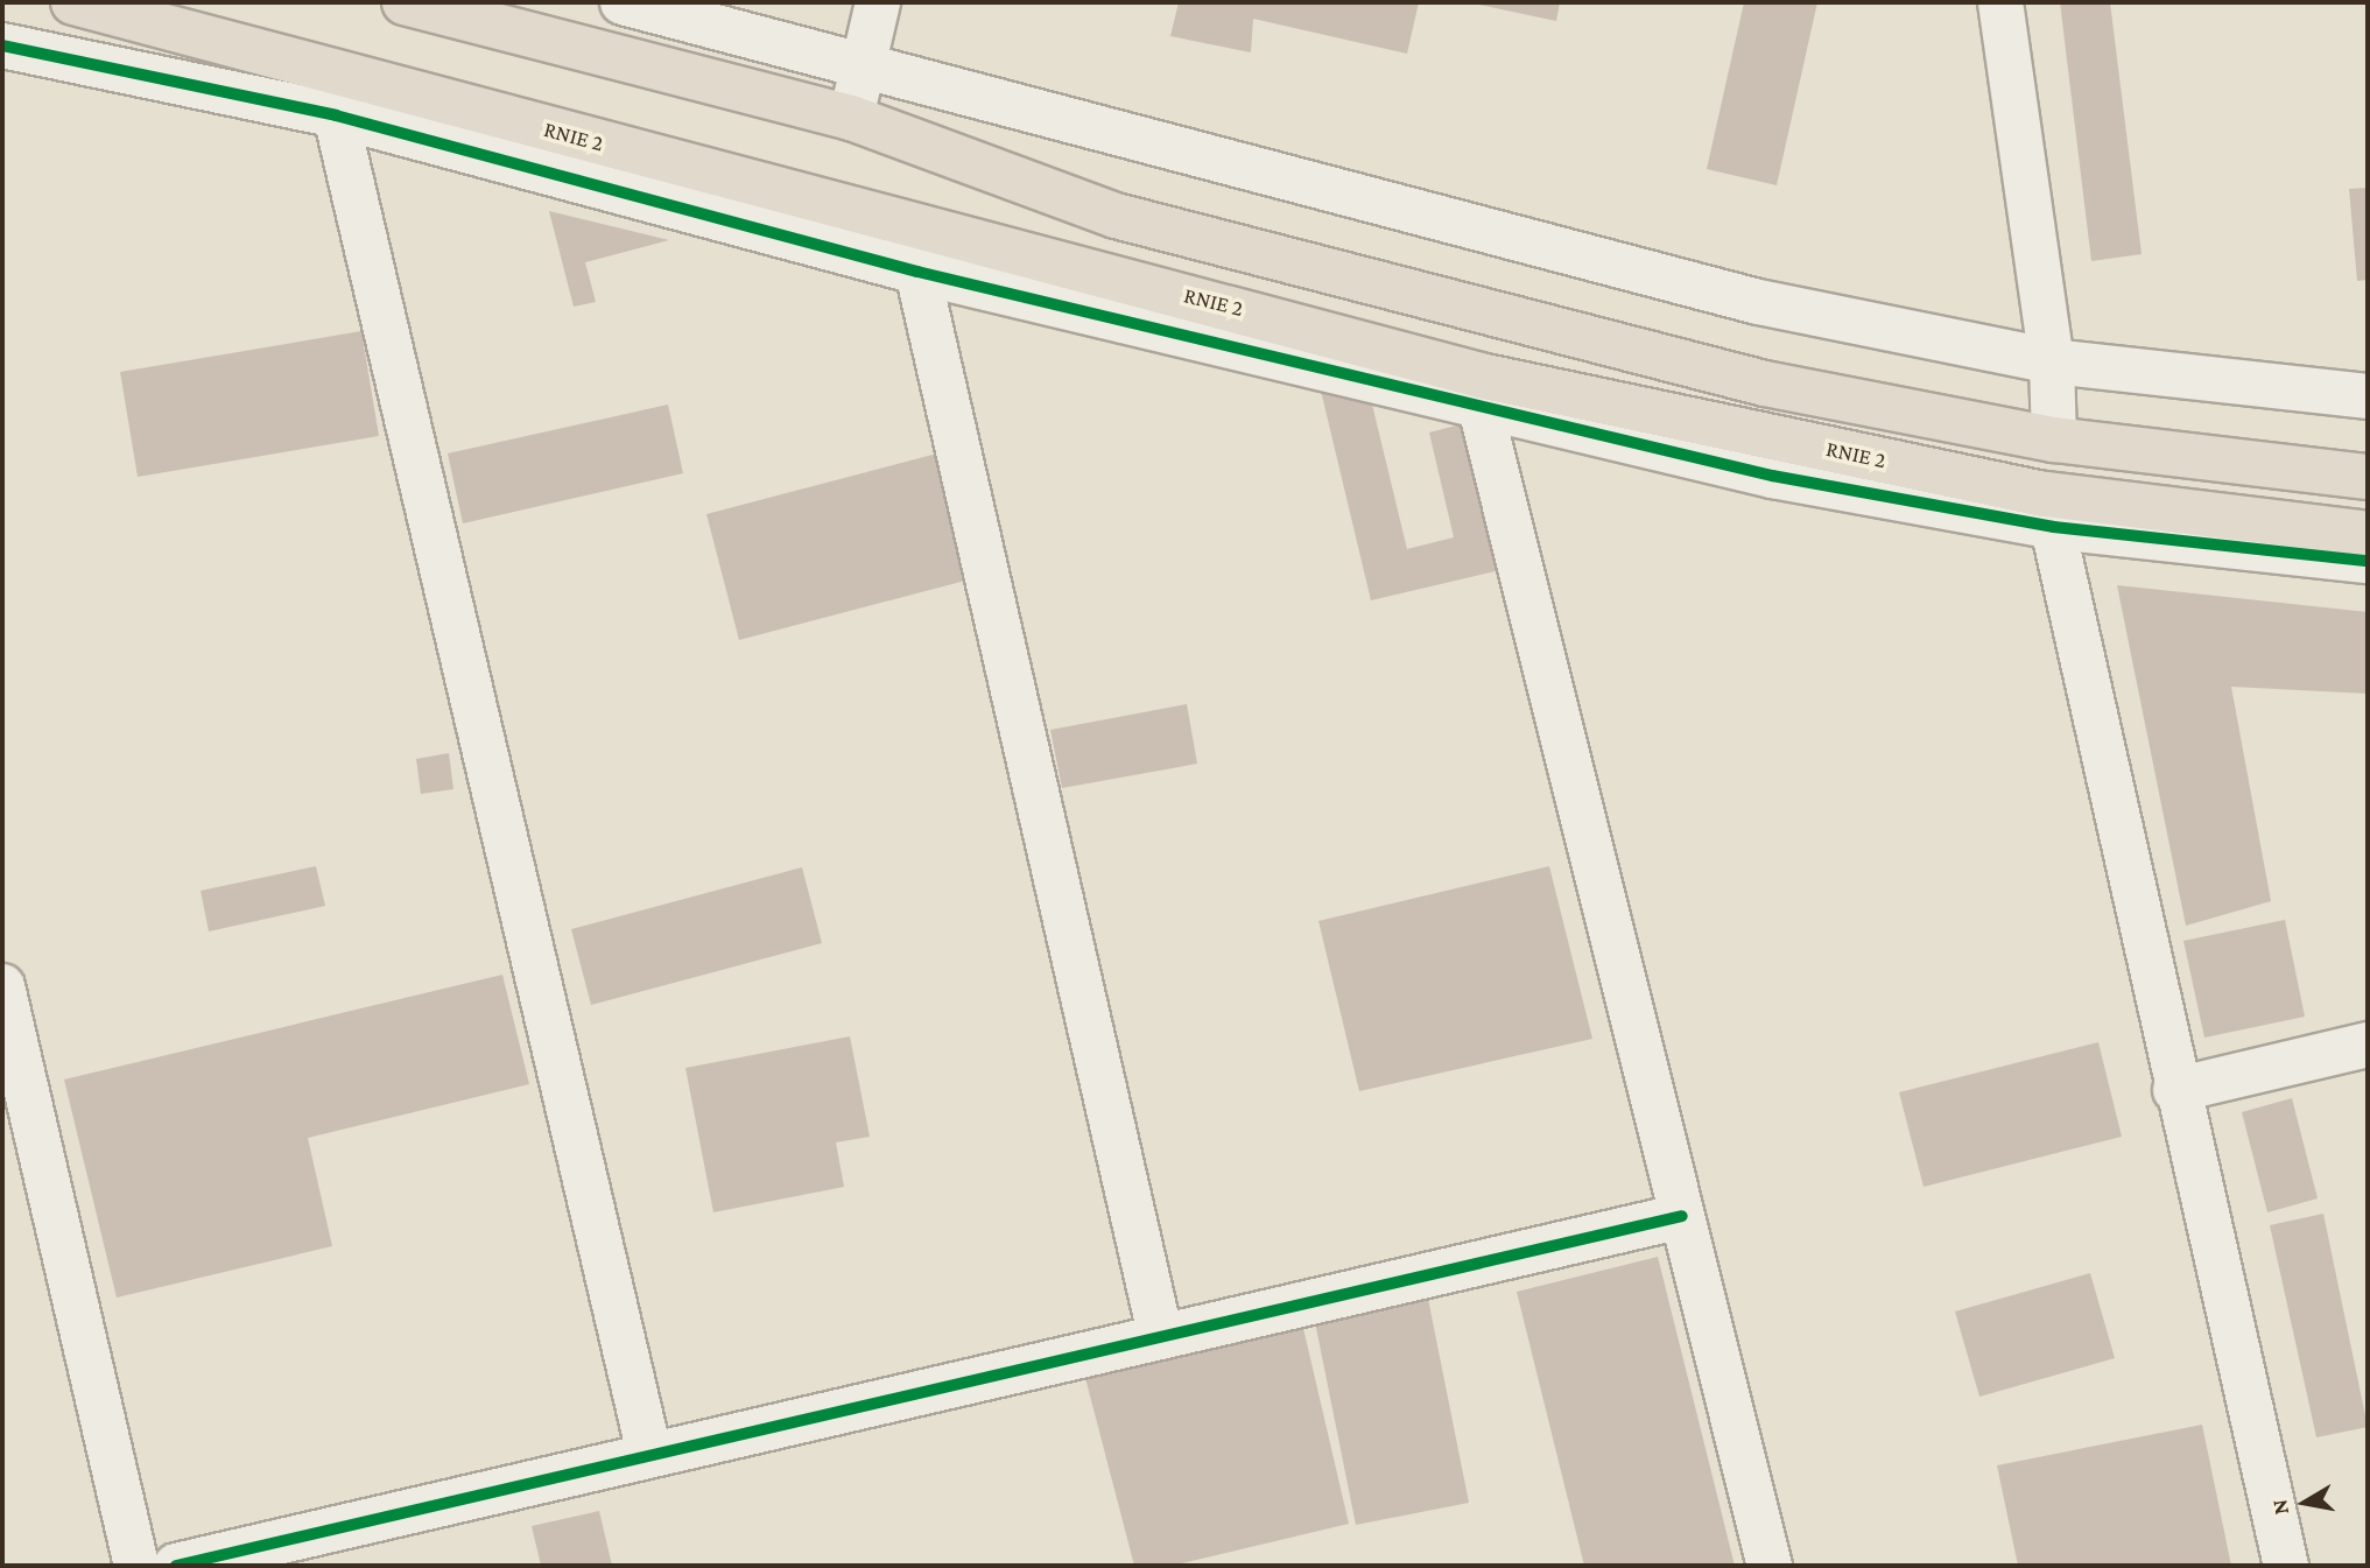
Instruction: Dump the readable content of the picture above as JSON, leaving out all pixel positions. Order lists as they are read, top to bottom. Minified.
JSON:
{"streets":{"highway":["RNIE 2"]},"north":"left"}
